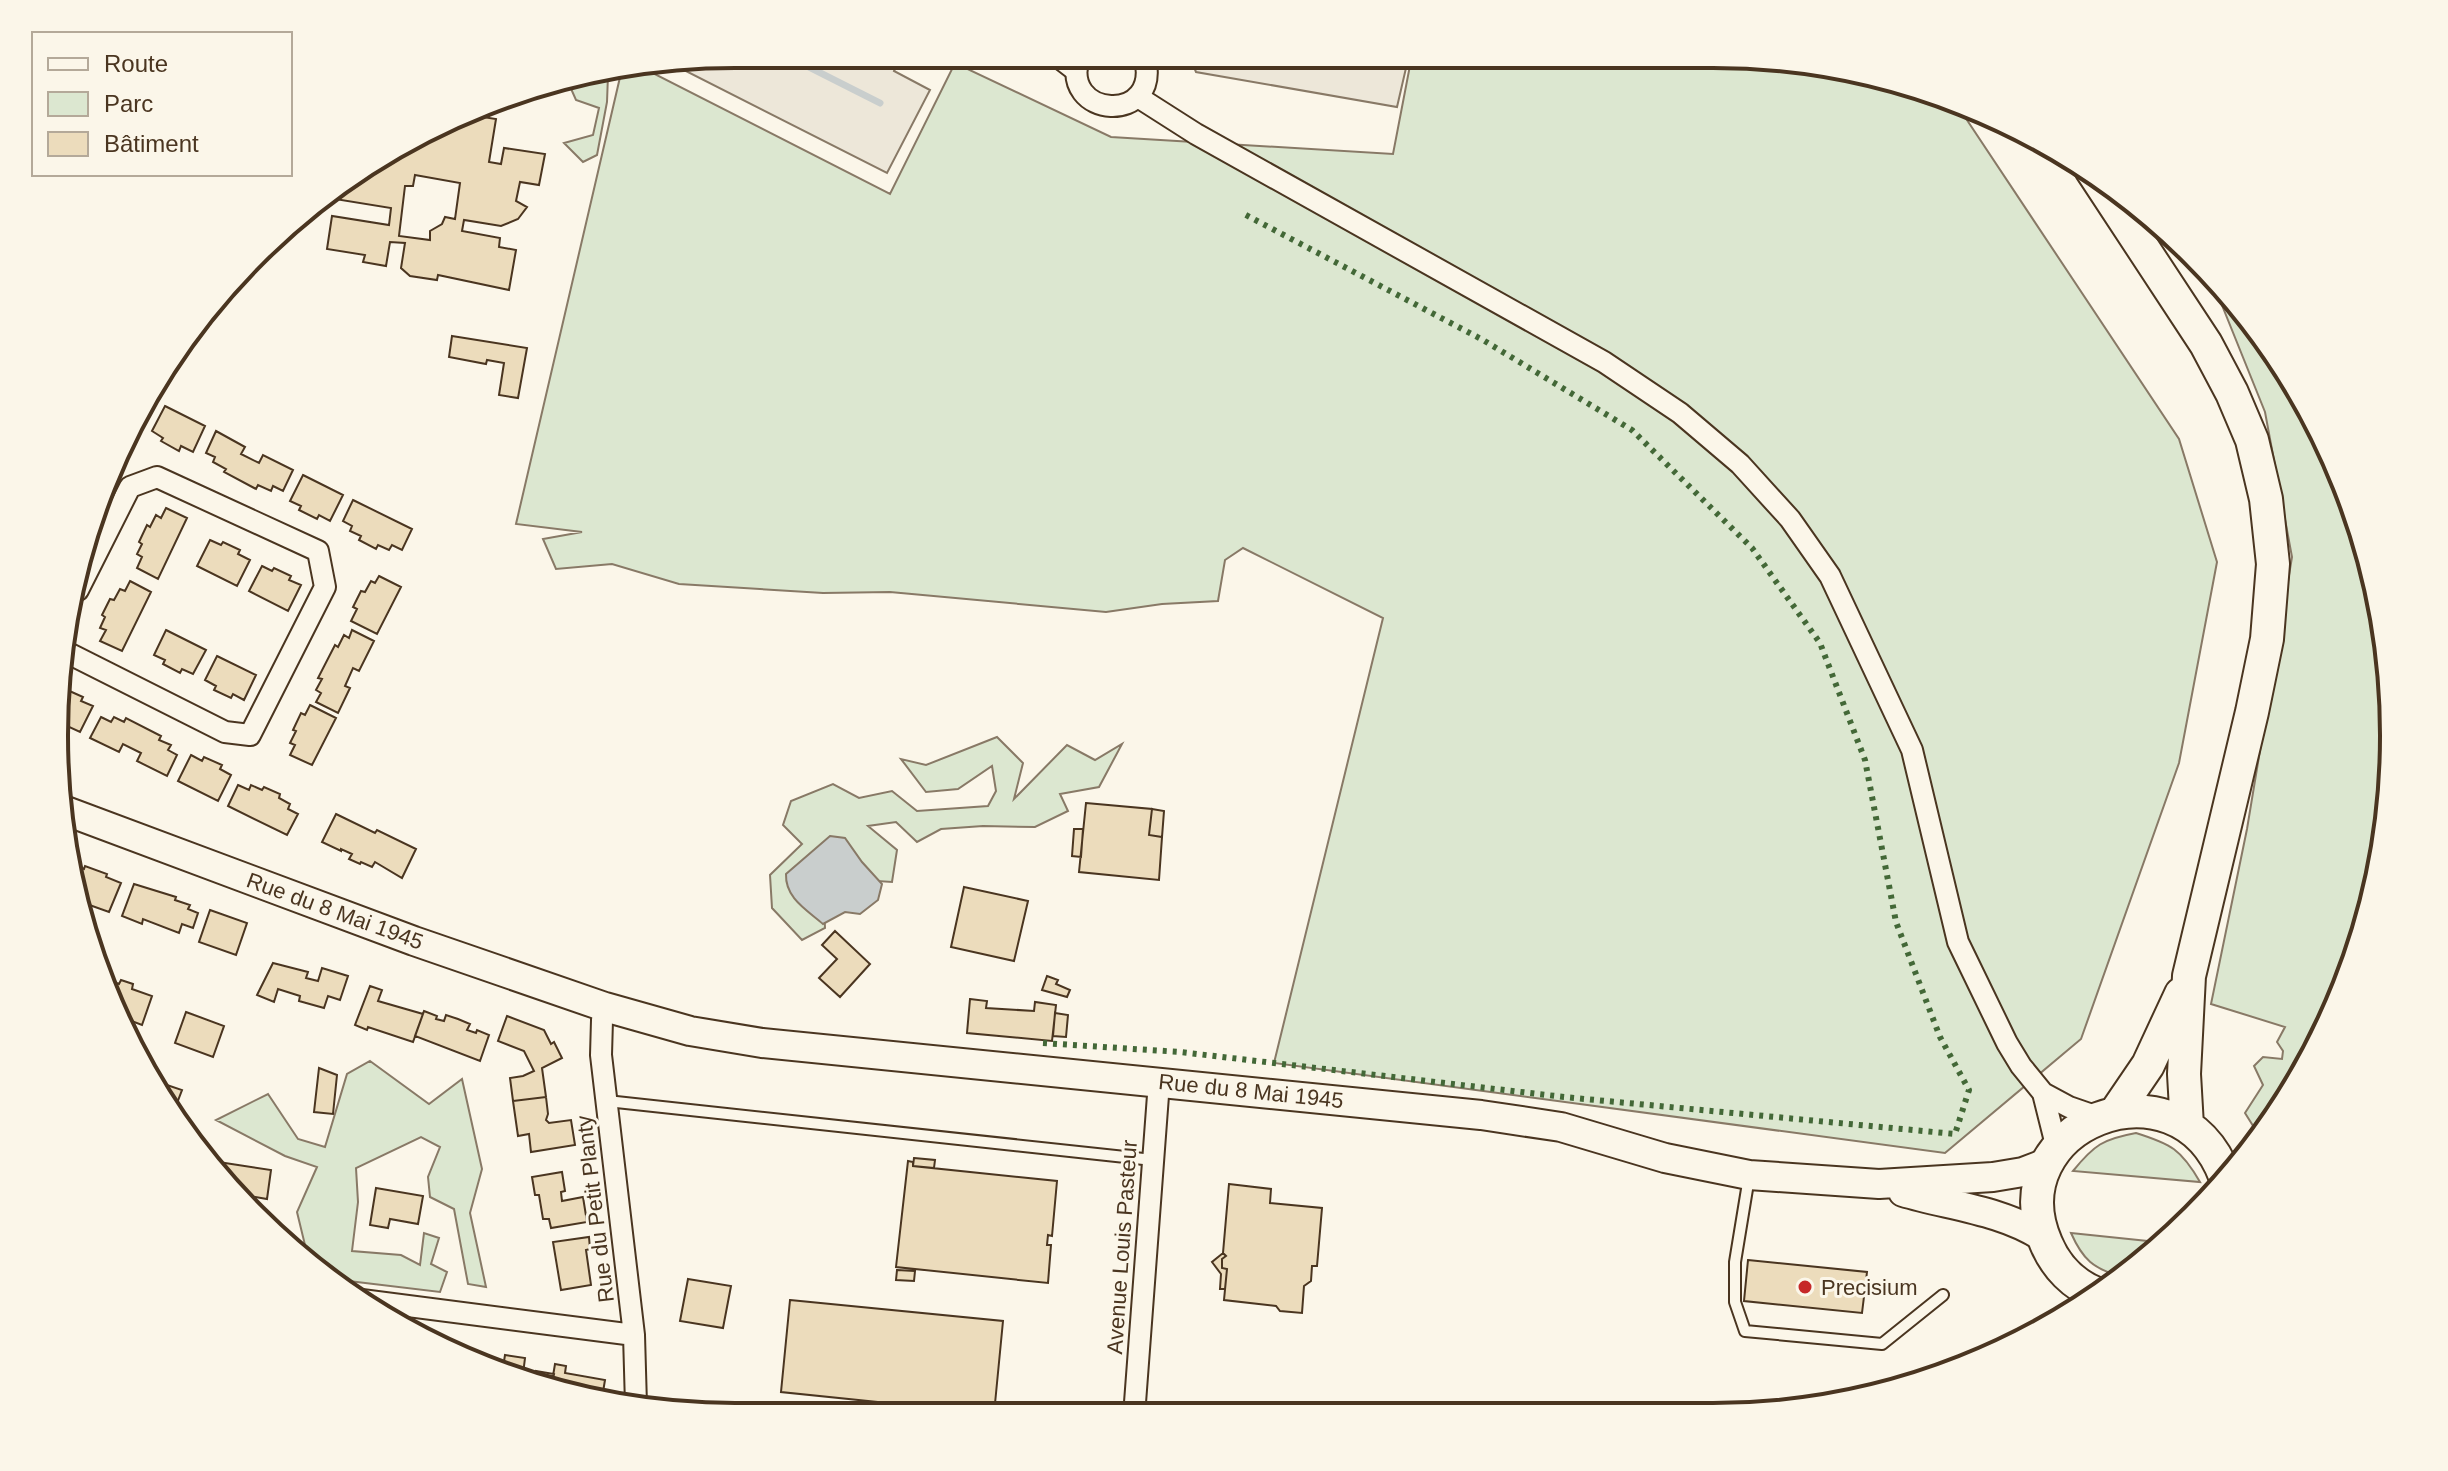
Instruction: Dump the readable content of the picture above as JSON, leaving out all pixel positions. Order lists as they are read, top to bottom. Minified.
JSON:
{"streets":{"main road":["Rue du 8 Mai 1945"],"street":["Rue du Petit Planty","Avenue Louis Pasteur"]},"crossings":[["Rue du 8 Mai 1945","Rue du Petit Planty"],["Rue du 8 Mai 1945","Avenue Louis Pasteur"]],"places":["Precisium"],"legend":["Route","Parc","Bâtiment"]}
